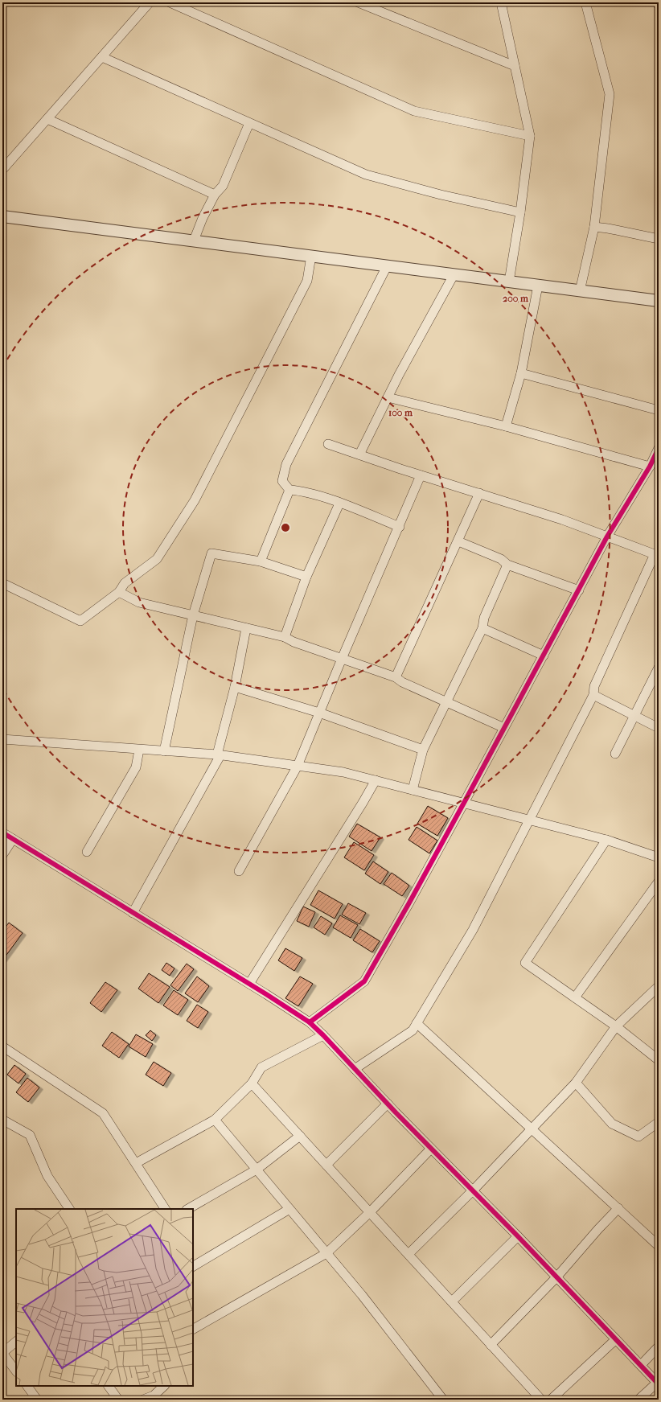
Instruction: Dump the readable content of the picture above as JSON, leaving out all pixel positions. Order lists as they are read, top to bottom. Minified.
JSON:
{"rings":["200 m","100 m"]}
